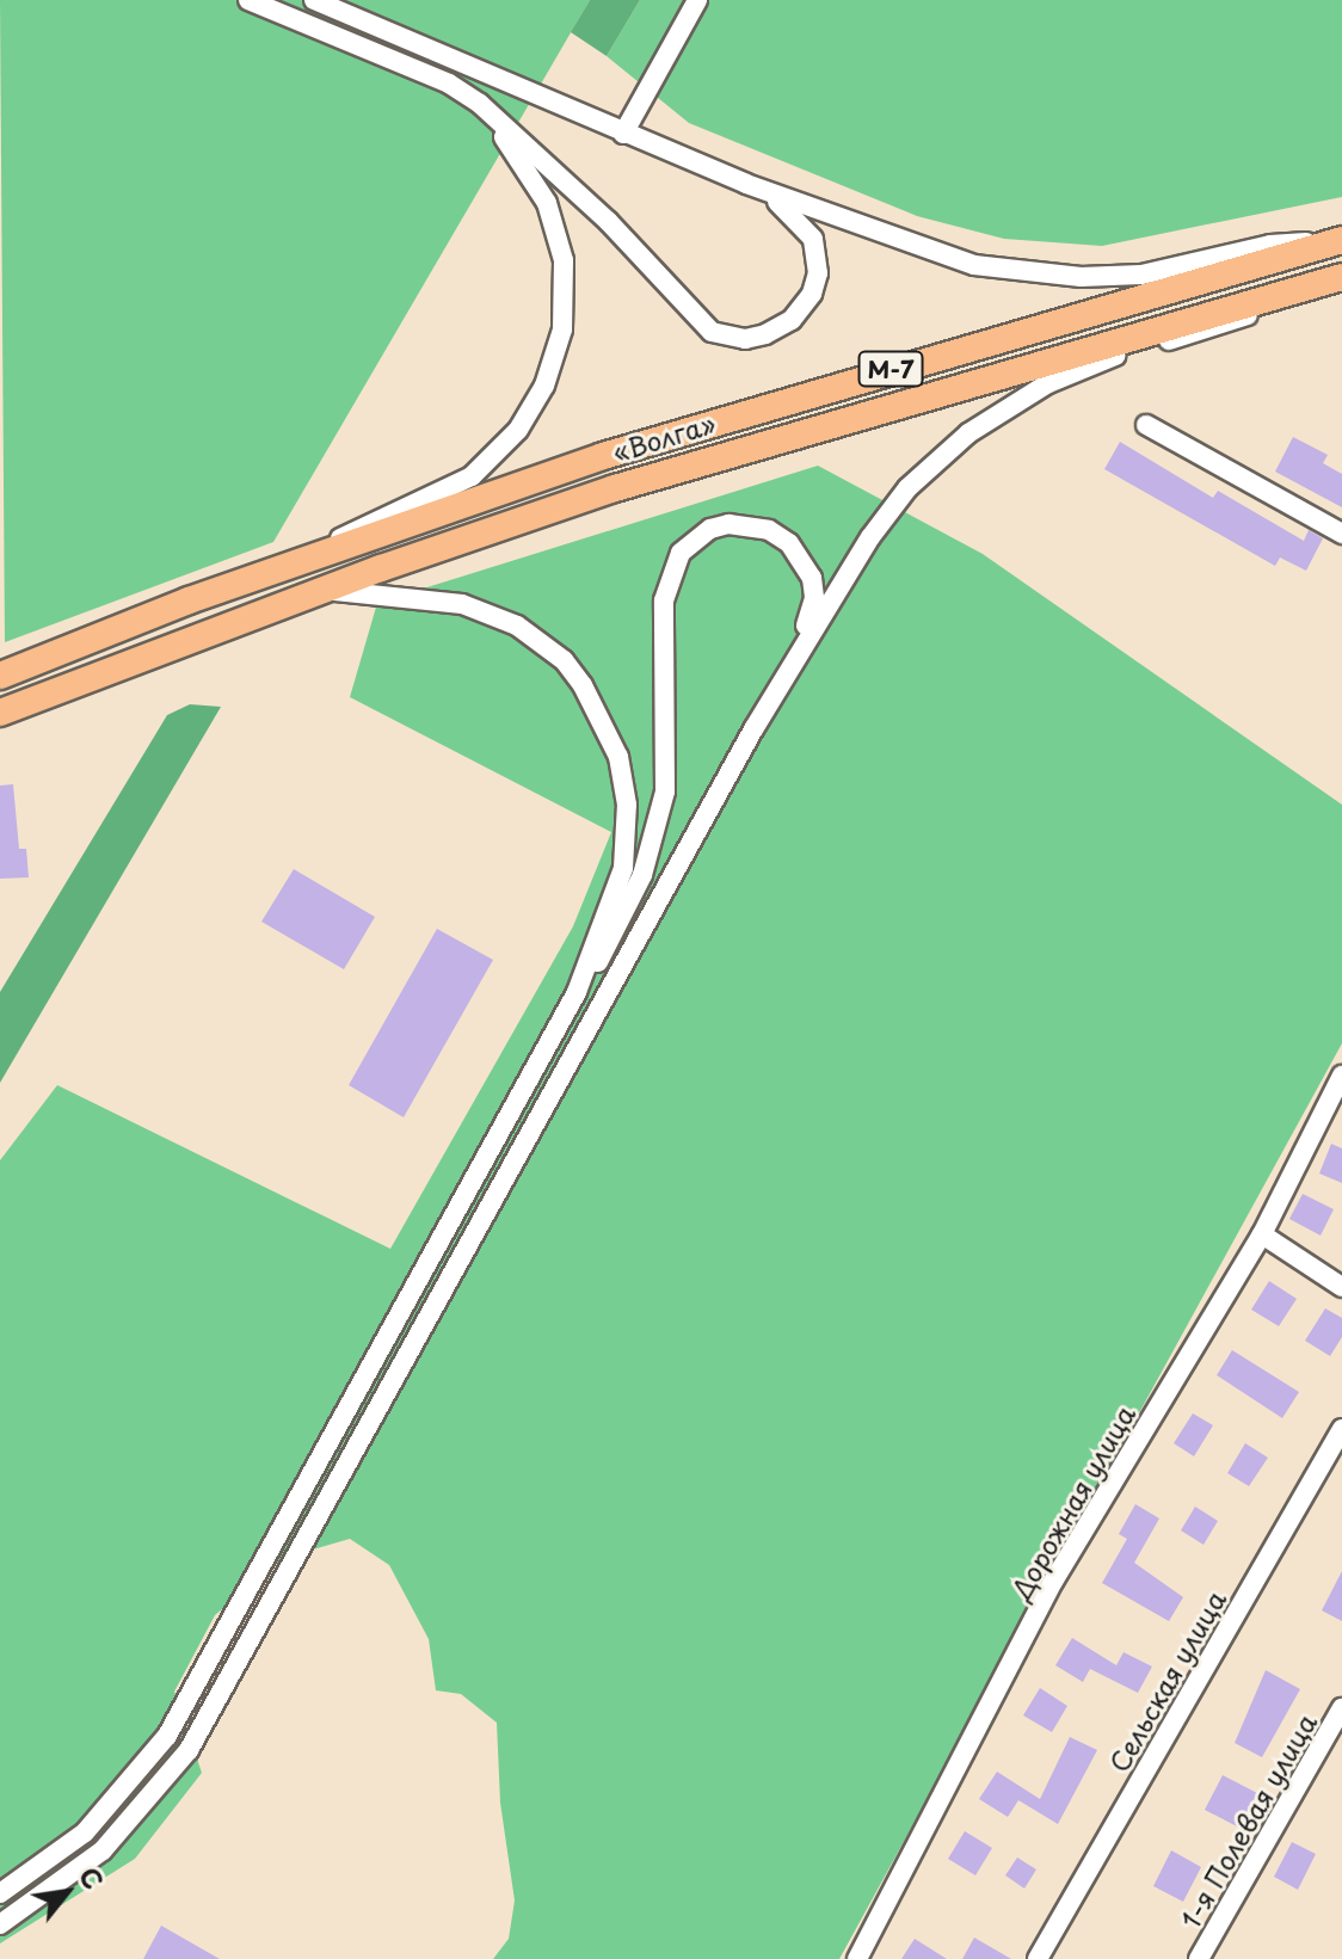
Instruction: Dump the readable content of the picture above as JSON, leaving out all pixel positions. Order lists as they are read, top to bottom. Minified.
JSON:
{"streets":{"highway":["М-7","«Волга»"],"street":["Дорожная улица","Сельская улица","1-я Полевая улица"]},"north":"top right"}
